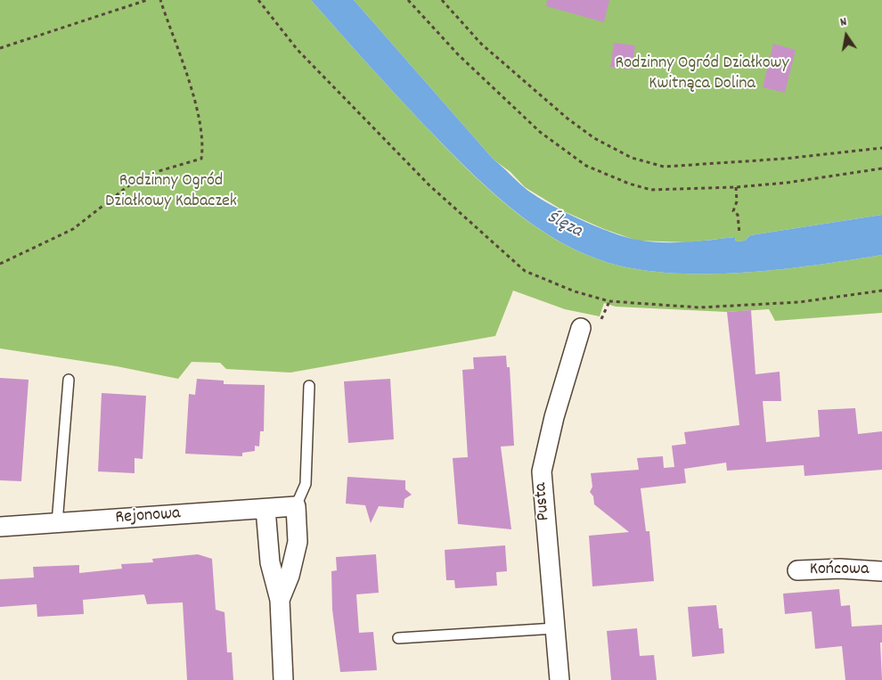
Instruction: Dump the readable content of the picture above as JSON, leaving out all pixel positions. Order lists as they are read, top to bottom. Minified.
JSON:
{"streets":{"street":["Pusta","Rejonowa","Końcowa"]},"water":["Ślęza"],"parks":["Rodzinny Ogród Działkowy Kwitnąca Dolina","Rodzinny Ogród Działkowy Kabaczek"],"north":"top"}
